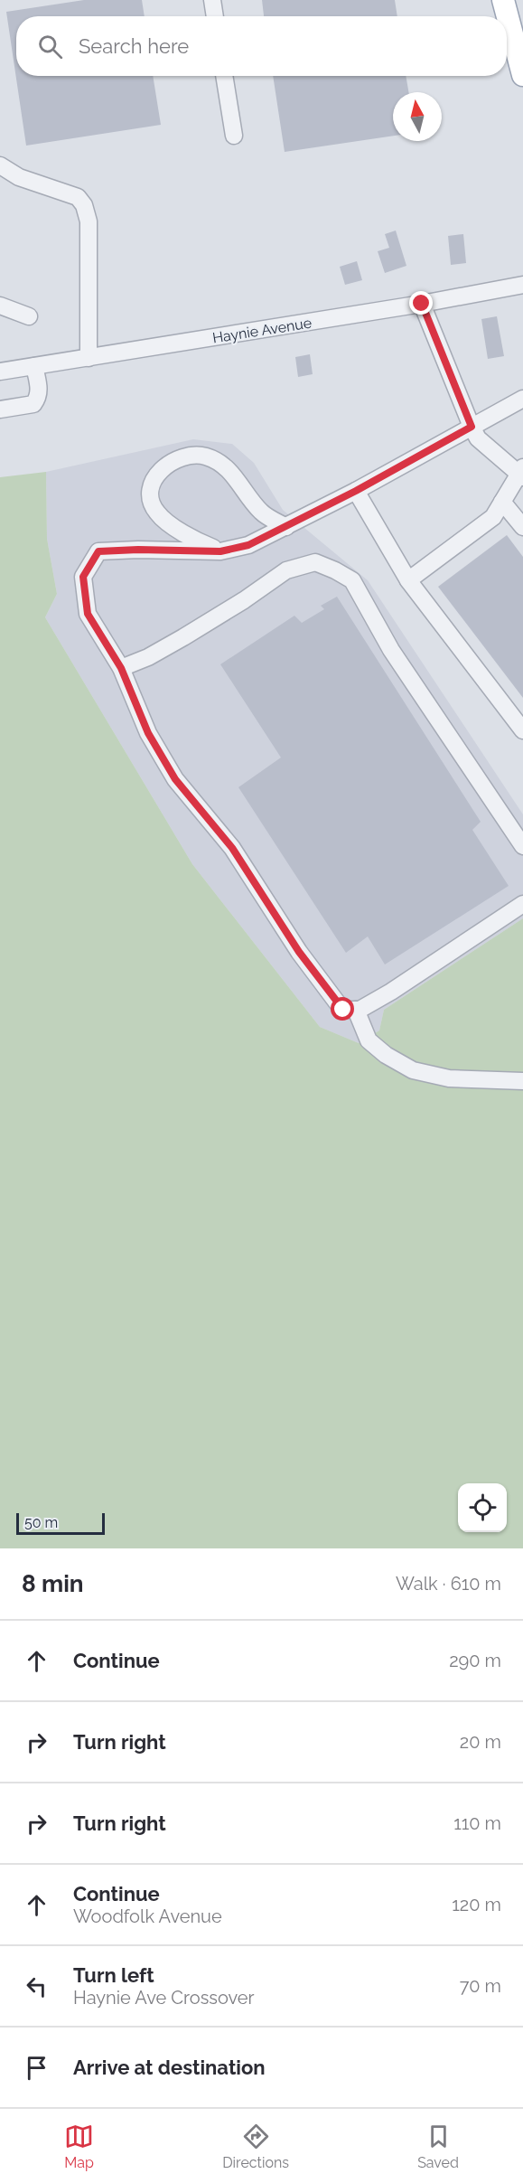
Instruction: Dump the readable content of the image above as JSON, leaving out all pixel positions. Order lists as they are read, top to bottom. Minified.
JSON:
{"streets":{"street":["Haynie Avenue"]},"scale_bar":"50 m","north":"top","page":{"search":"Search here","scale":"50 m","heading":["8 min","Walk · 610 m"],"list":[["Continue","290 m"],["Turn right","20 m"],["Turn right","110 m"],["Continue","Woodfolk Avenue","120 m"],["Turn left","Haynie Ave Crossover","70 m"],"Arrive at destination"],"nav":["Map","Directions","Saved"]}}
